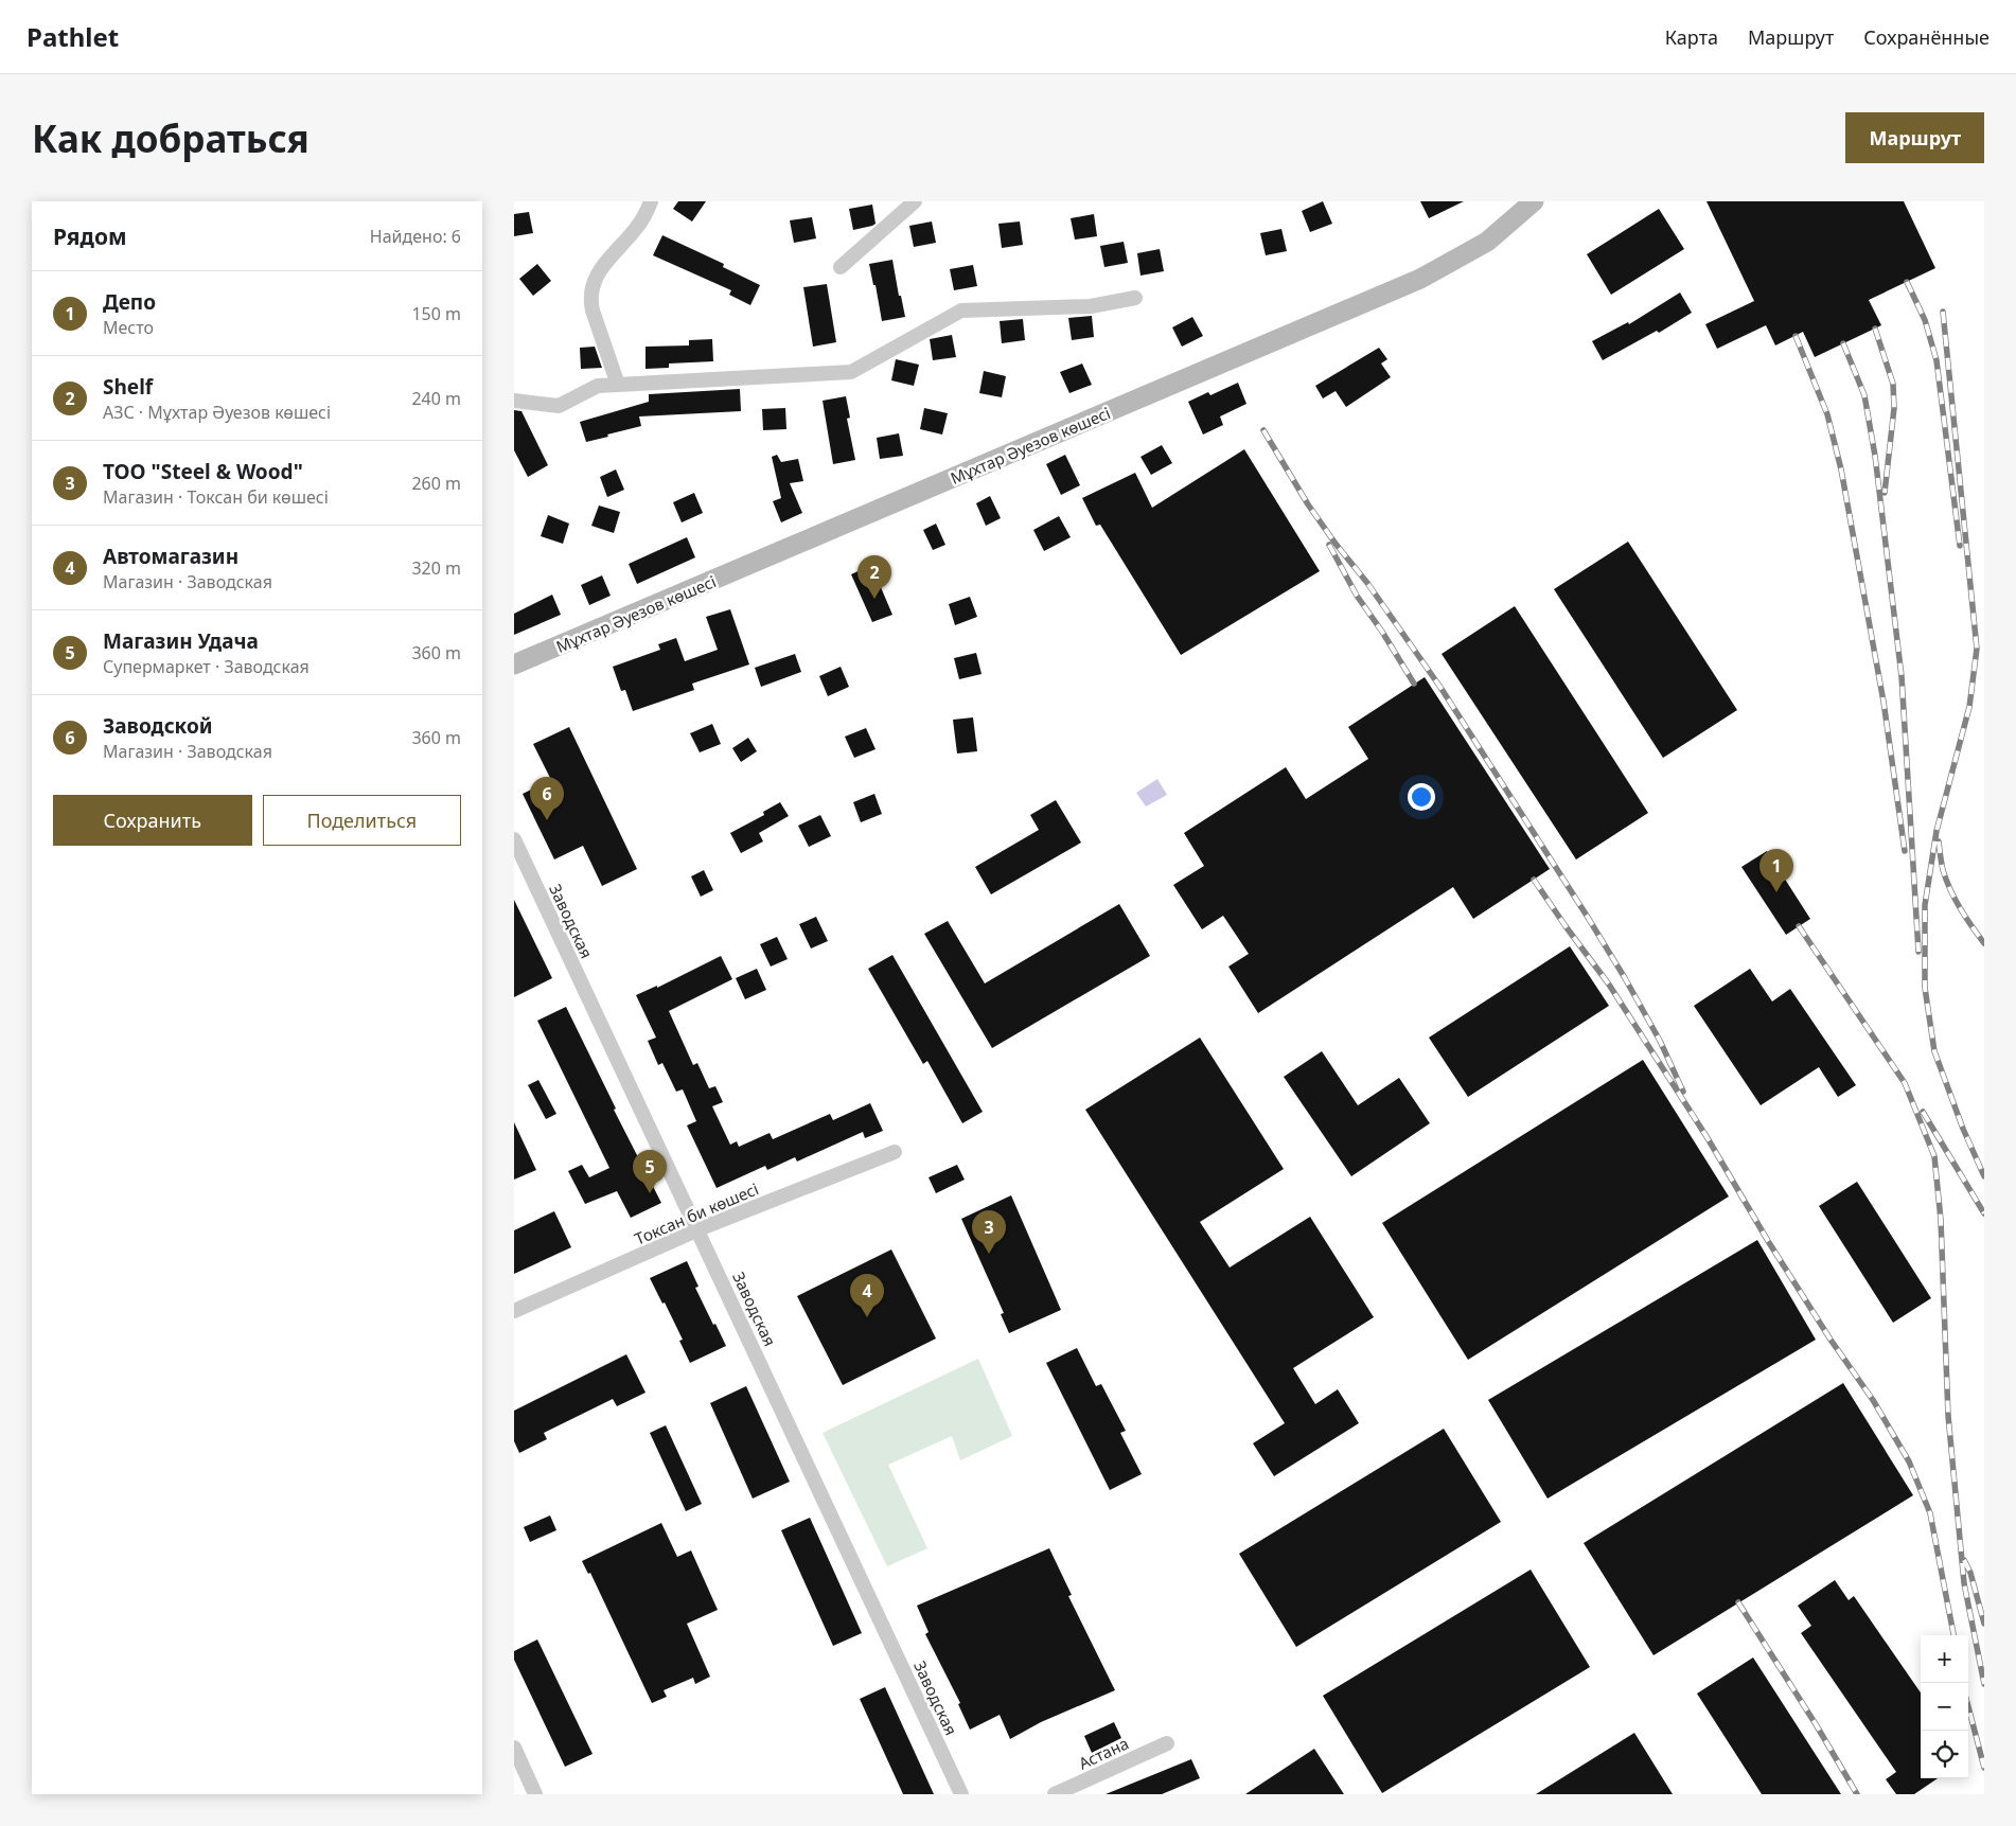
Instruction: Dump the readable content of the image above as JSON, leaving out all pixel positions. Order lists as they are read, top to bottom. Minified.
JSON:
{"streets":{"street":["Мұхтар Әуезов көшесі","Заводская","Токсан би көшесі","Астана"]},"crossings":[["Заводская","Токсан би көшесі"]],"page":{"header":"Pathlet","nav":["Карта","Маршрут","Сохранённые"],"buttons":["Маршрут",["Сохранить","Поделиться"]],"title":"Как добраться","heading":["Рядом","Найдено: 6"],"list":[{"mark":"1","name":"Депо","note":"Место","value":"150 m"},{"mark":"2","name":"Shelf","note":"АЗС · Мұхтар Әуезов көшесі","value":"240 m"},{"mark":"3","name":"TOO \"Steel & Wood\"","note":"Магазин · Токсан би көшесі","value":"260 m"},{"mark":"4","name":"Автомагазин","note":"Магазин · Заводская","value":"320 m"},{"mark":"5","name":"Магазин Удача","note":"Супермаркет · Заводская","value":"360 m"},{"mark":"6","name":"Заводской","note":"Магазин · Заводская","value":"360 m"}],"pins":["2","6","1","5","3","4"],"map_buttons":["+","−"]}}
